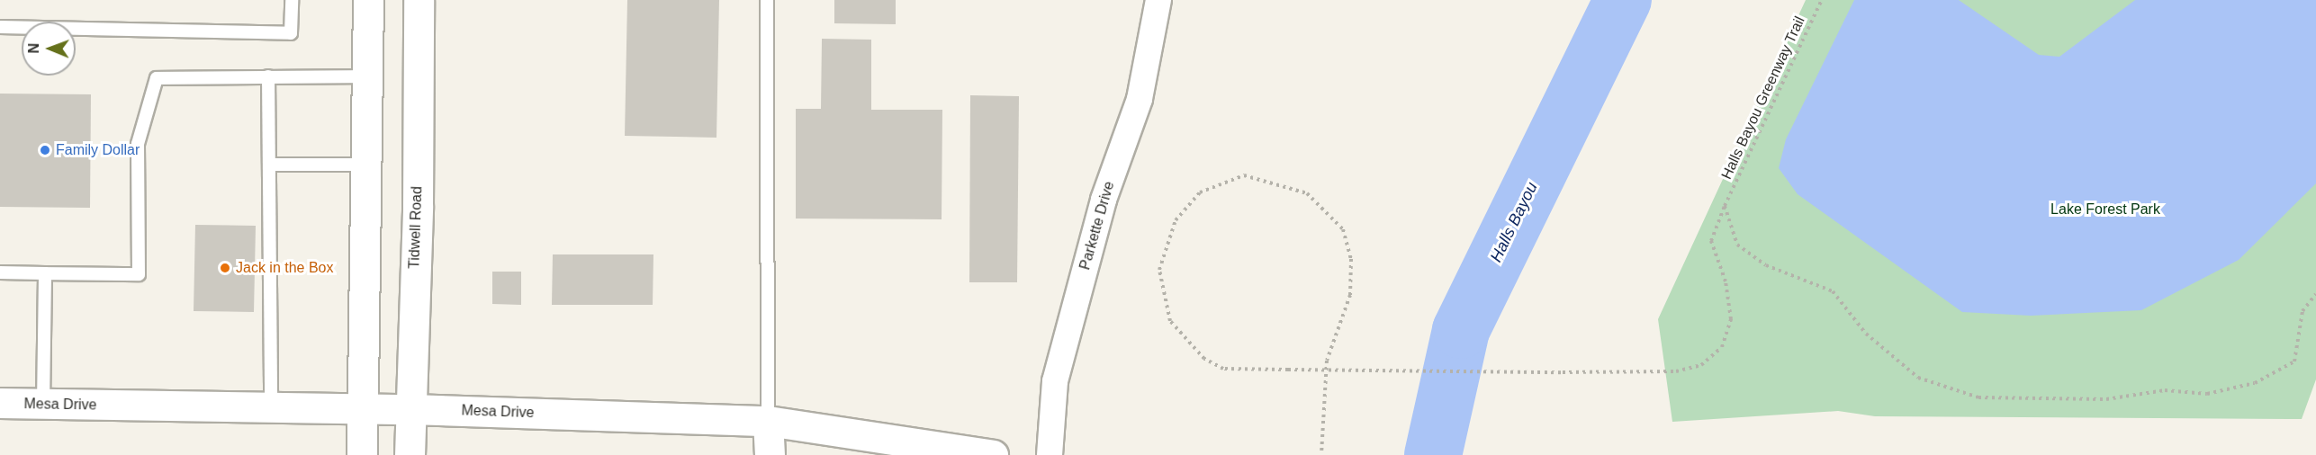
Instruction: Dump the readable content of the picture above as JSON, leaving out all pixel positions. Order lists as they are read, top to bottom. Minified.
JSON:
{"streets":{"main road":["Tidwell Road","Mesa Drive"],"street":["Parkette Drive"],"path":["Halls Bayou Greenway Trail"]},"crossings":[["Tidwell Road","Mesa Drive"]],"water":["Halls Bayou"],"parks":["Lake Forest Park"],"places":["Family Dollar","Jack in the Box"],"north":"left"}
